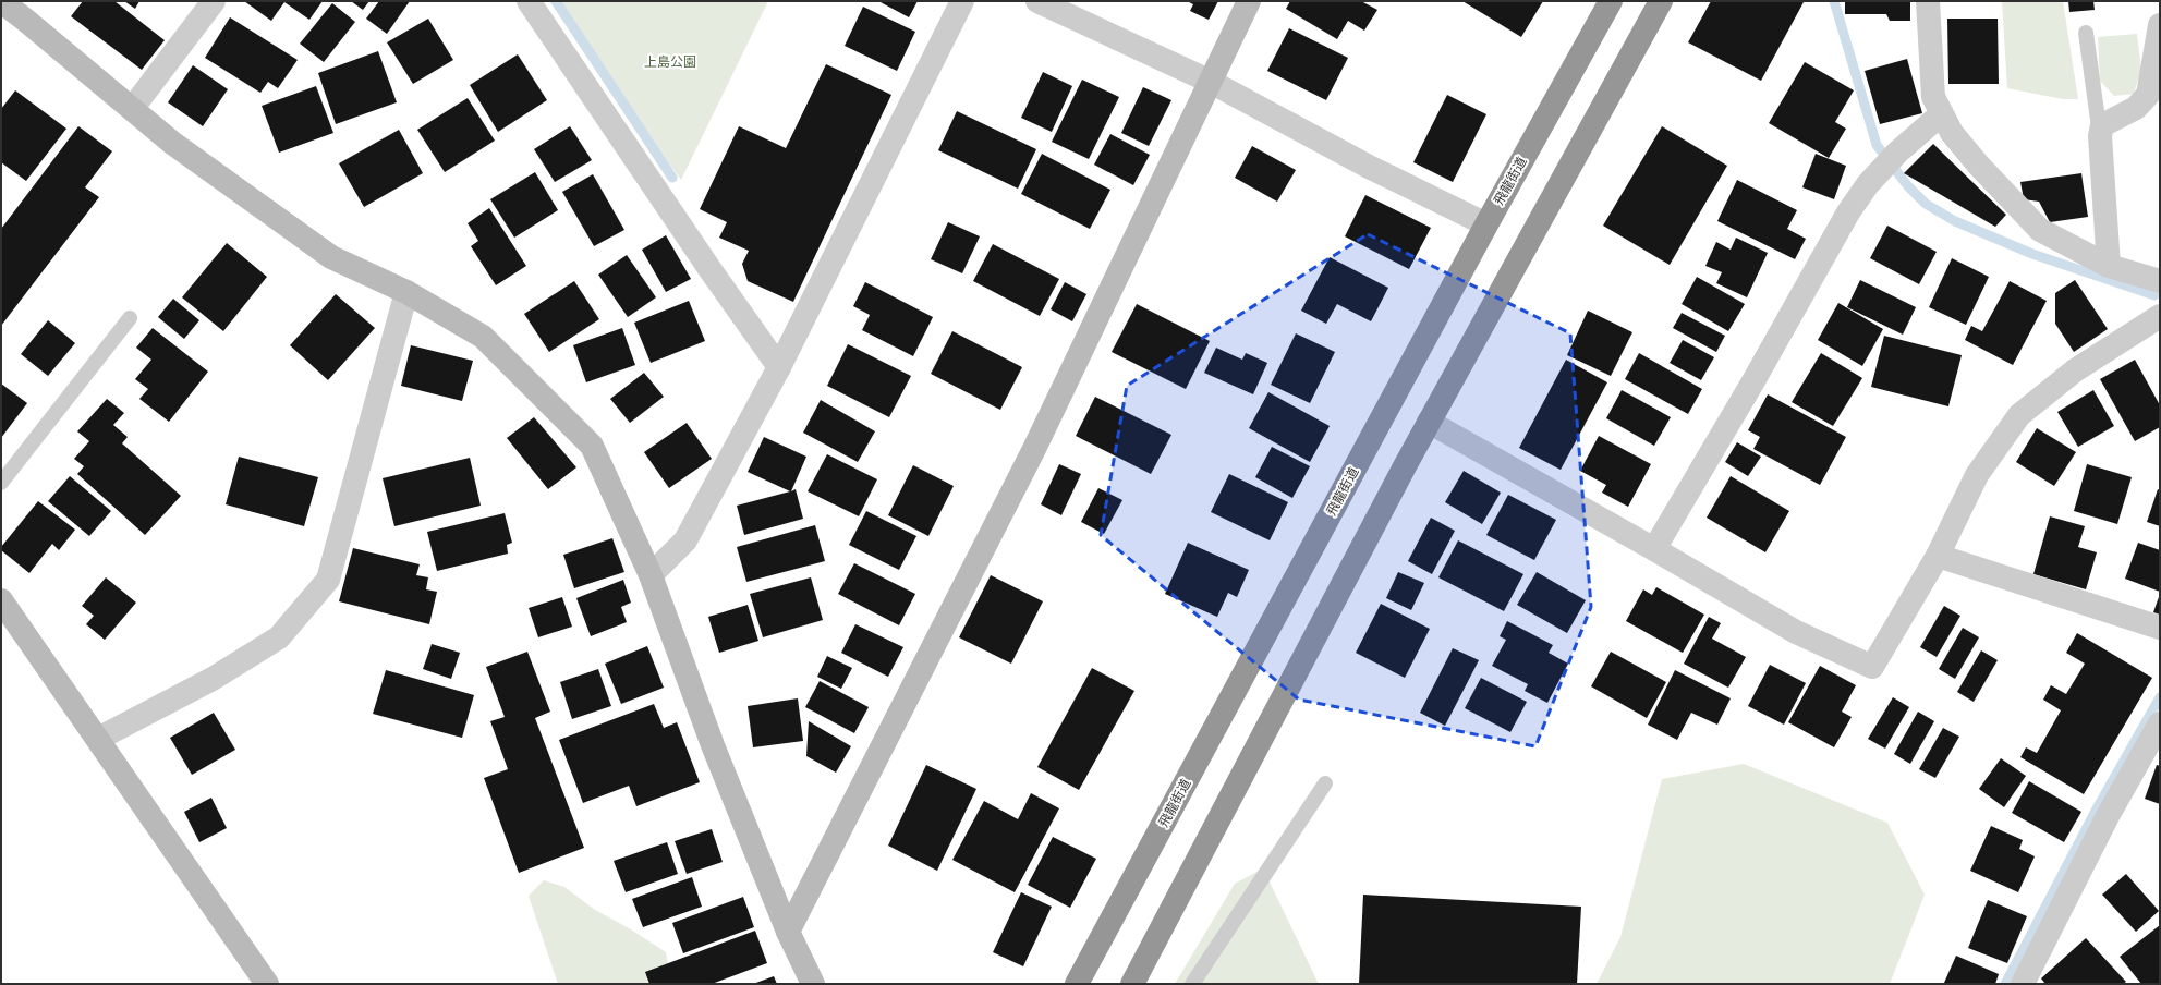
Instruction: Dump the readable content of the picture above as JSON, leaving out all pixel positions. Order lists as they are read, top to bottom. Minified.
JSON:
{"streets":{"highway":["飛龍街道"]},"parks":["上島公園"]}
